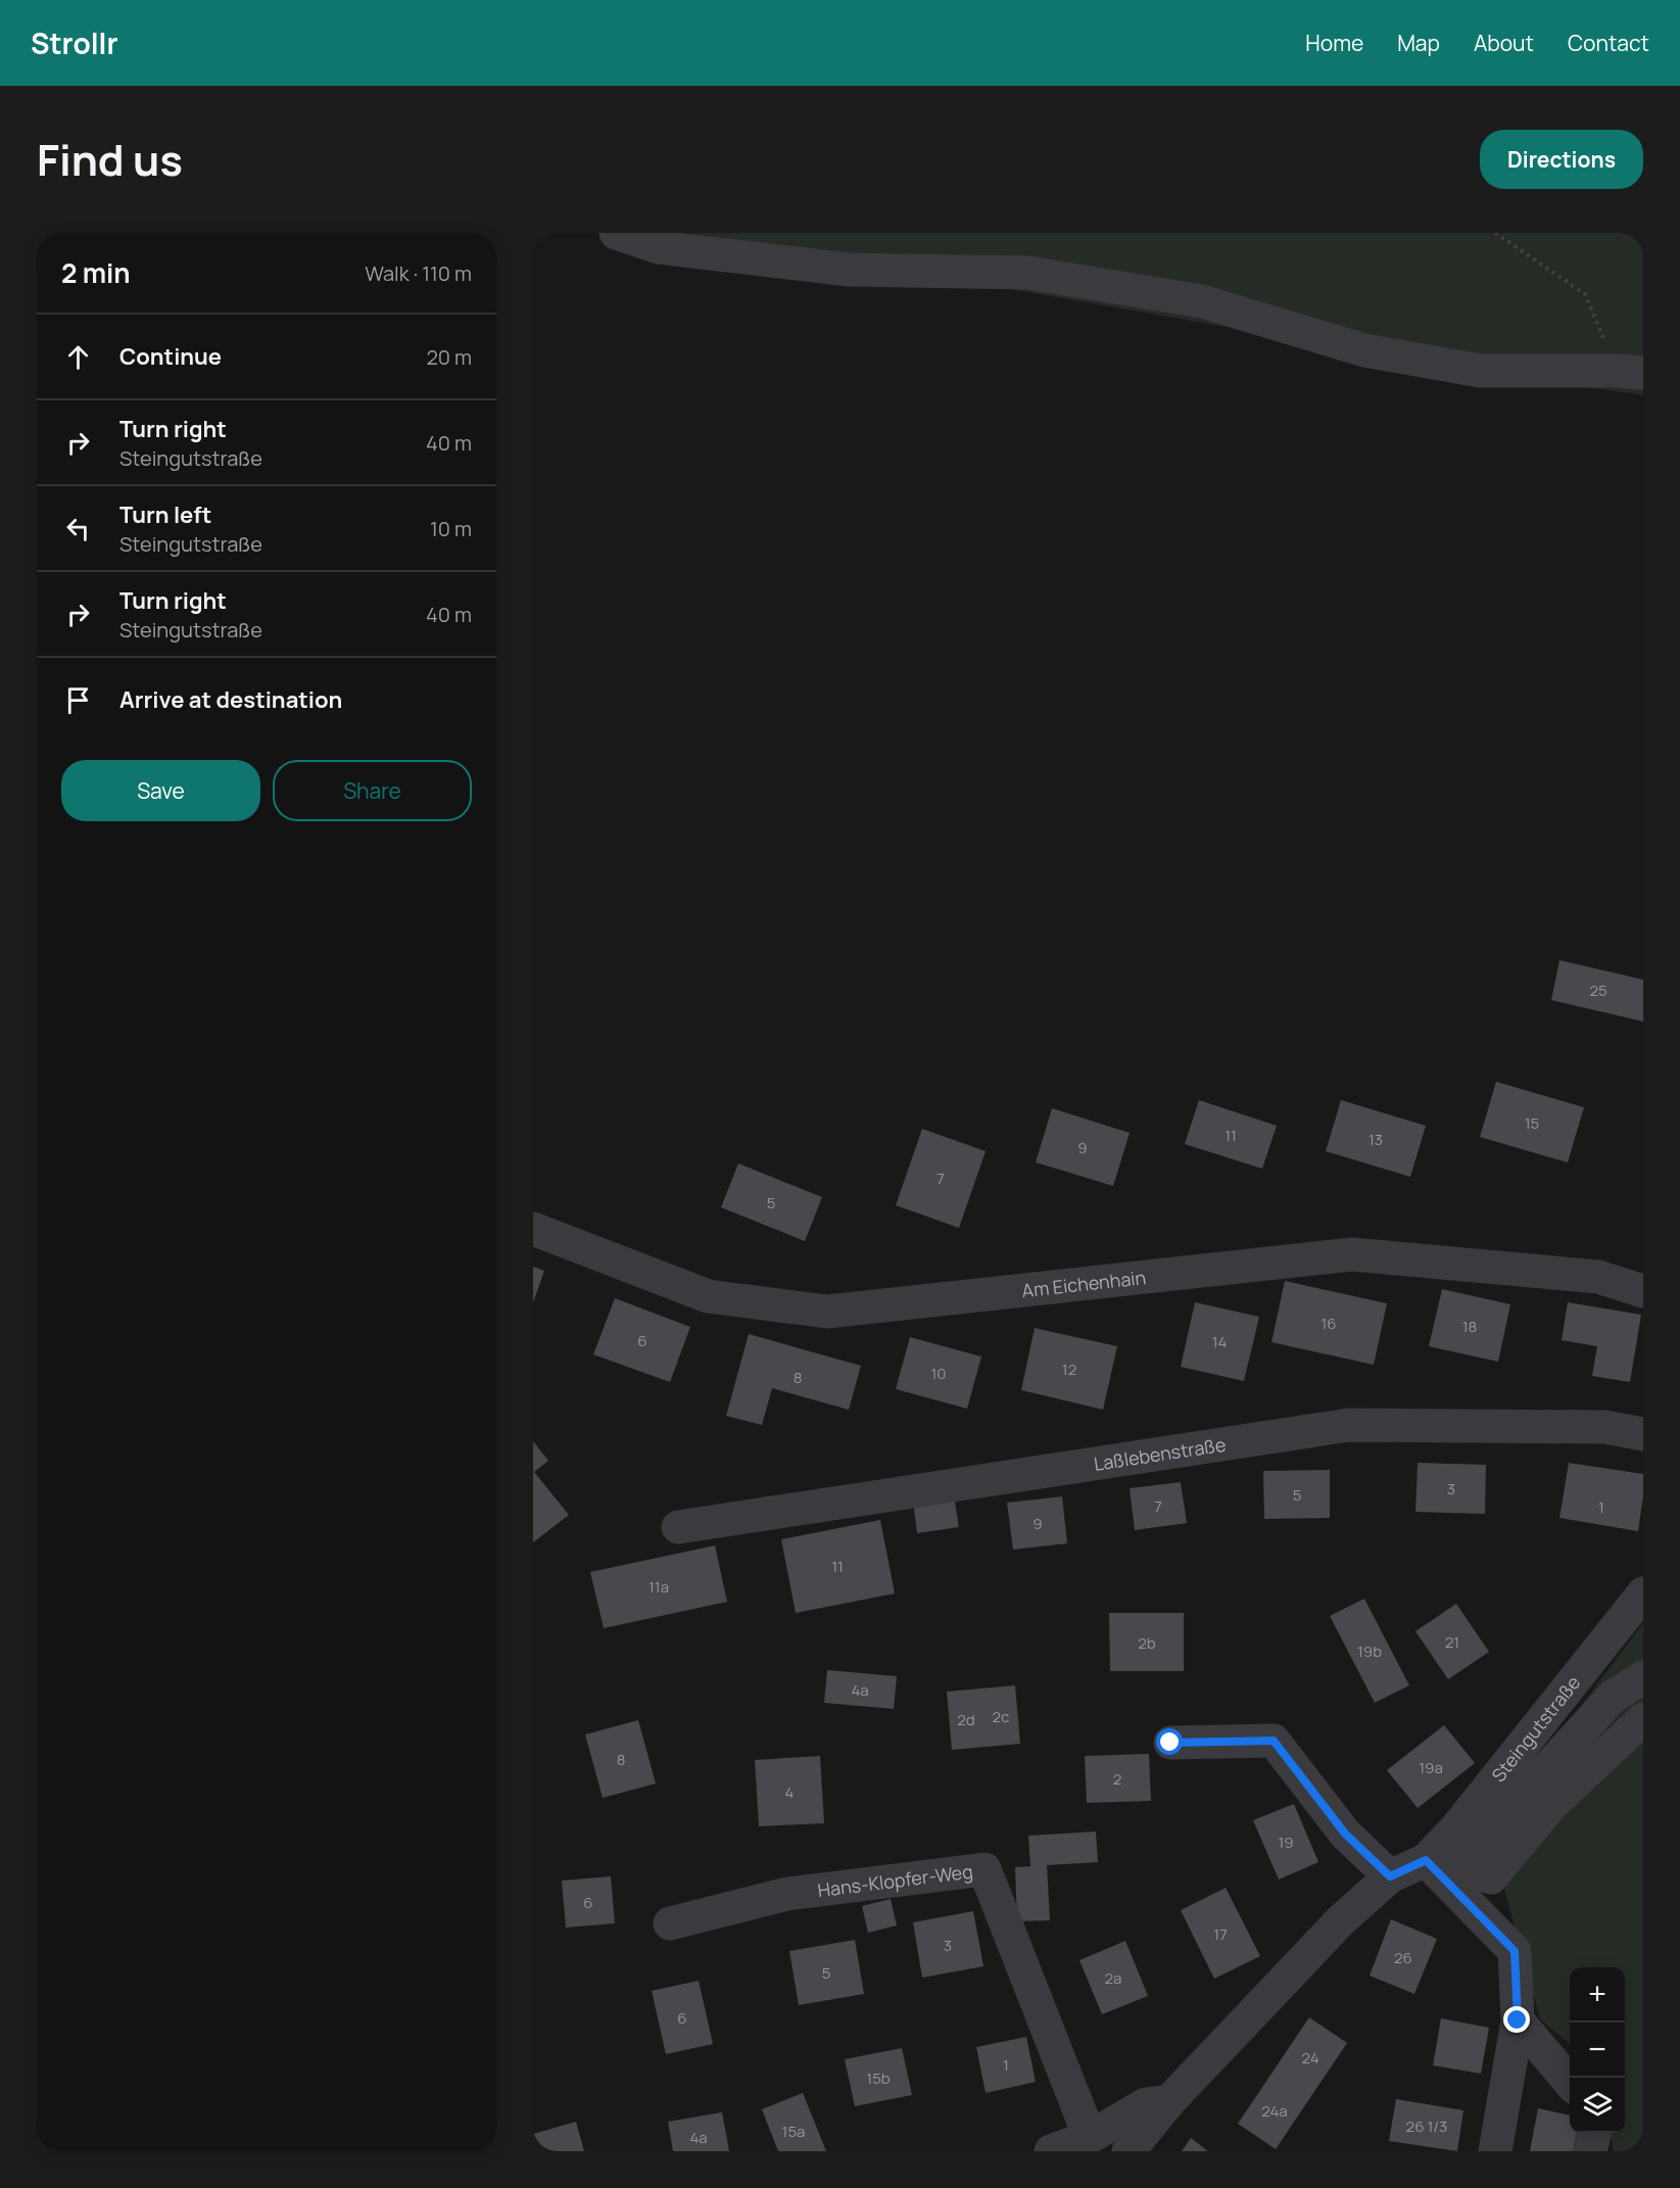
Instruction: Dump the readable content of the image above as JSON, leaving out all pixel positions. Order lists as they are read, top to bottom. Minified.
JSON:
{"streets":{"street":["Am Eichenhain","Laßlebenstraße","Steingutstraße","Hans-Klopfer-Weg"]},"house_numbers":["25","15","11","13","9","7","5","16","18","6","14","12","10","8","3","5","7","1","9","11","11a","21","2b","19b","4a","2c","2d","8","19a","2","4","19","6","17","3","26","5","2a","6","24","1","15b","24a","26 1/3","15a","4a"],"page":{"header":"Strollr","nav":["Home","Map","About","Contact"],"title":"Find us","buttons":["Directions",["Save","Share"]],"heading":["2 min","Walk · 110 m"],"list":[["Continue","20 m"],["Turn right","Steingutstraße","40 m"],["Turn left","Steingutstraße","10 m"],["Turn right","Steingutstraße","40 m"],"Arrive at destination"],"map_buttons":["+","−"]}}
